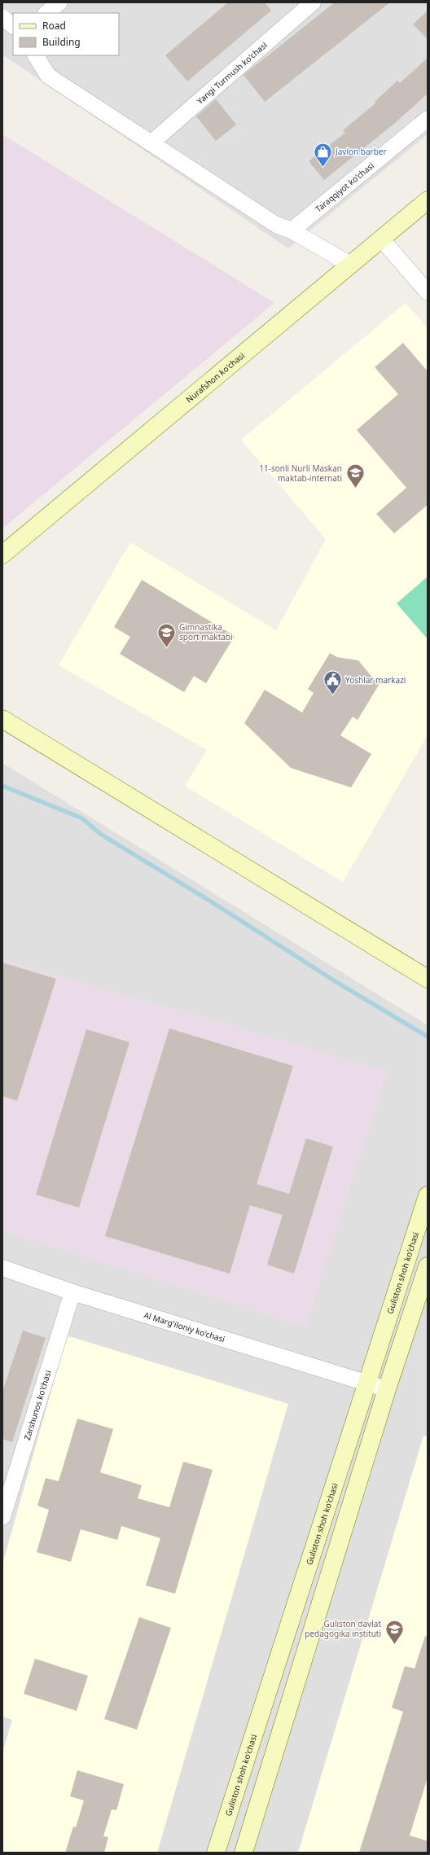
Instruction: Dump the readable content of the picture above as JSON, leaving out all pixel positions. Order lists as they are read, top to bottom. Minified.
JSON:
{"streets":{"main road":["Nurafshon ko'chasi","Guliston shoh ko'chasi"],"street":["Yangi Turmush ko'chasi","Taraqqiyot ko'chasi","Al Marg'iloniy ko'chasi","Zarshunos ko'chasi"]},"crossings":[["Guliston shoh ko'chasi","Al Marg'iloniy ko'chasi"],["Al Marg'iloniy ko'chasi","Zarshunos ko'chasi"]],"places":{"shop":["Javlon barber"],"school or university":["11-sonli Nurli Maskan maktab-internati","Gimnastika sport maktabi","Guliston davlat pedagogika instituti"],"public building":["Yoshlar markazi"]},"legend":["Road","Building"]}
